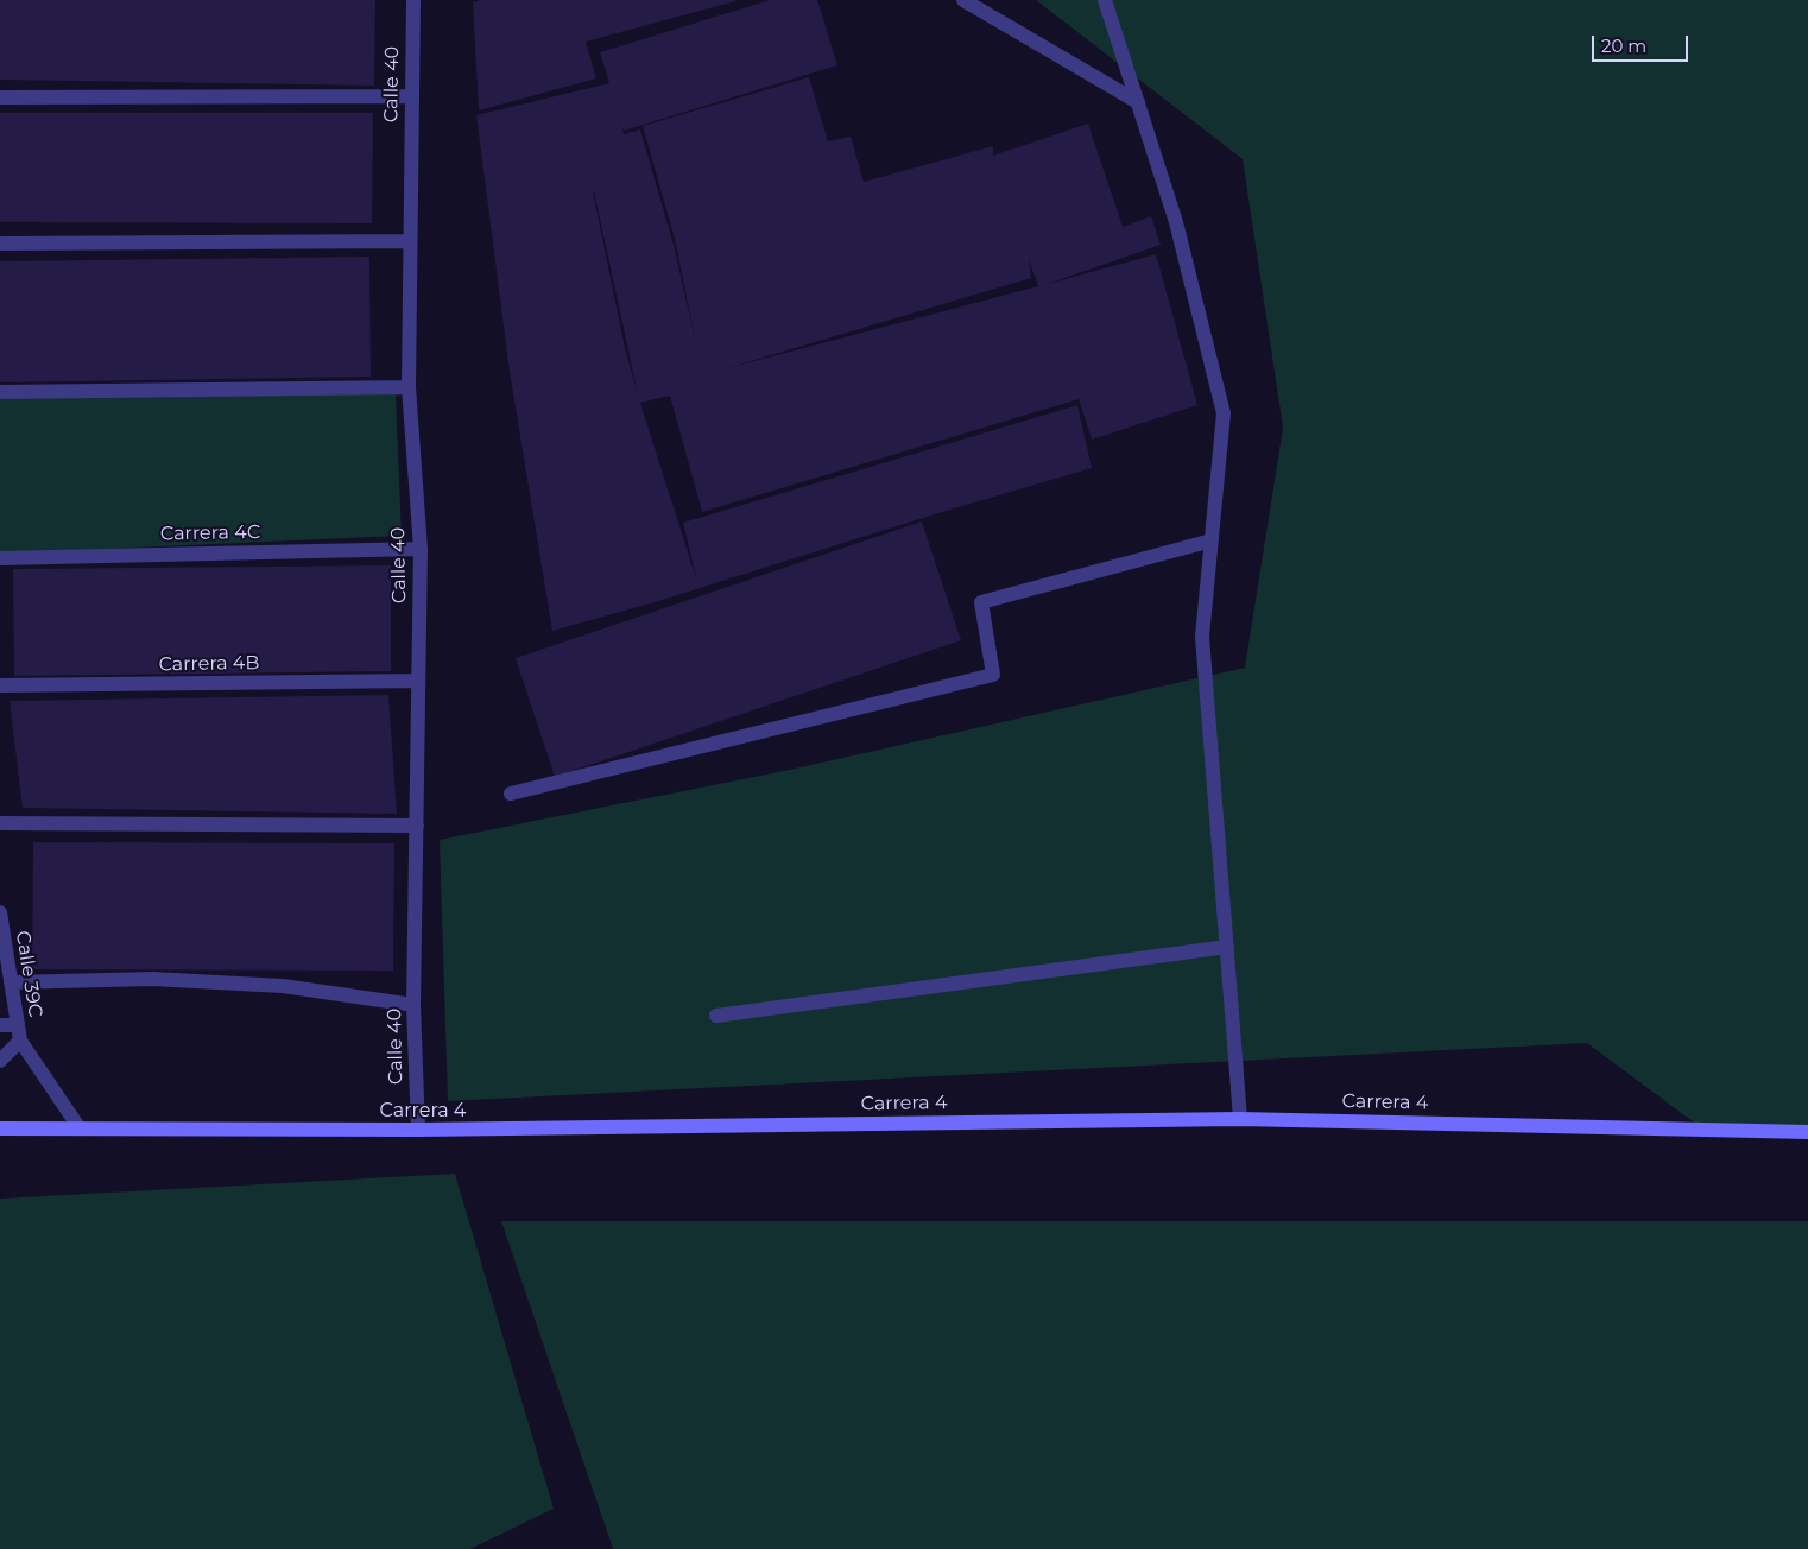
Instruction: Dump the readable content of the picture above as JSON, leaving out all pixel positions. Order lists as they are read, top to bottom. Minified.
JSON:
{"streets":{"main road":["Carrera 4"],"street":["Calle 40","Carrera 4C","Carrera 4B","Calle 39C"]},"crossings":[["Calle 40","Carrera 4C"],["Calle 40","Carrera 4B"],["Calle 40","Carrera 4"],["Calle 39C","Carrera 4"]],"scale_bar":"20 m"}
